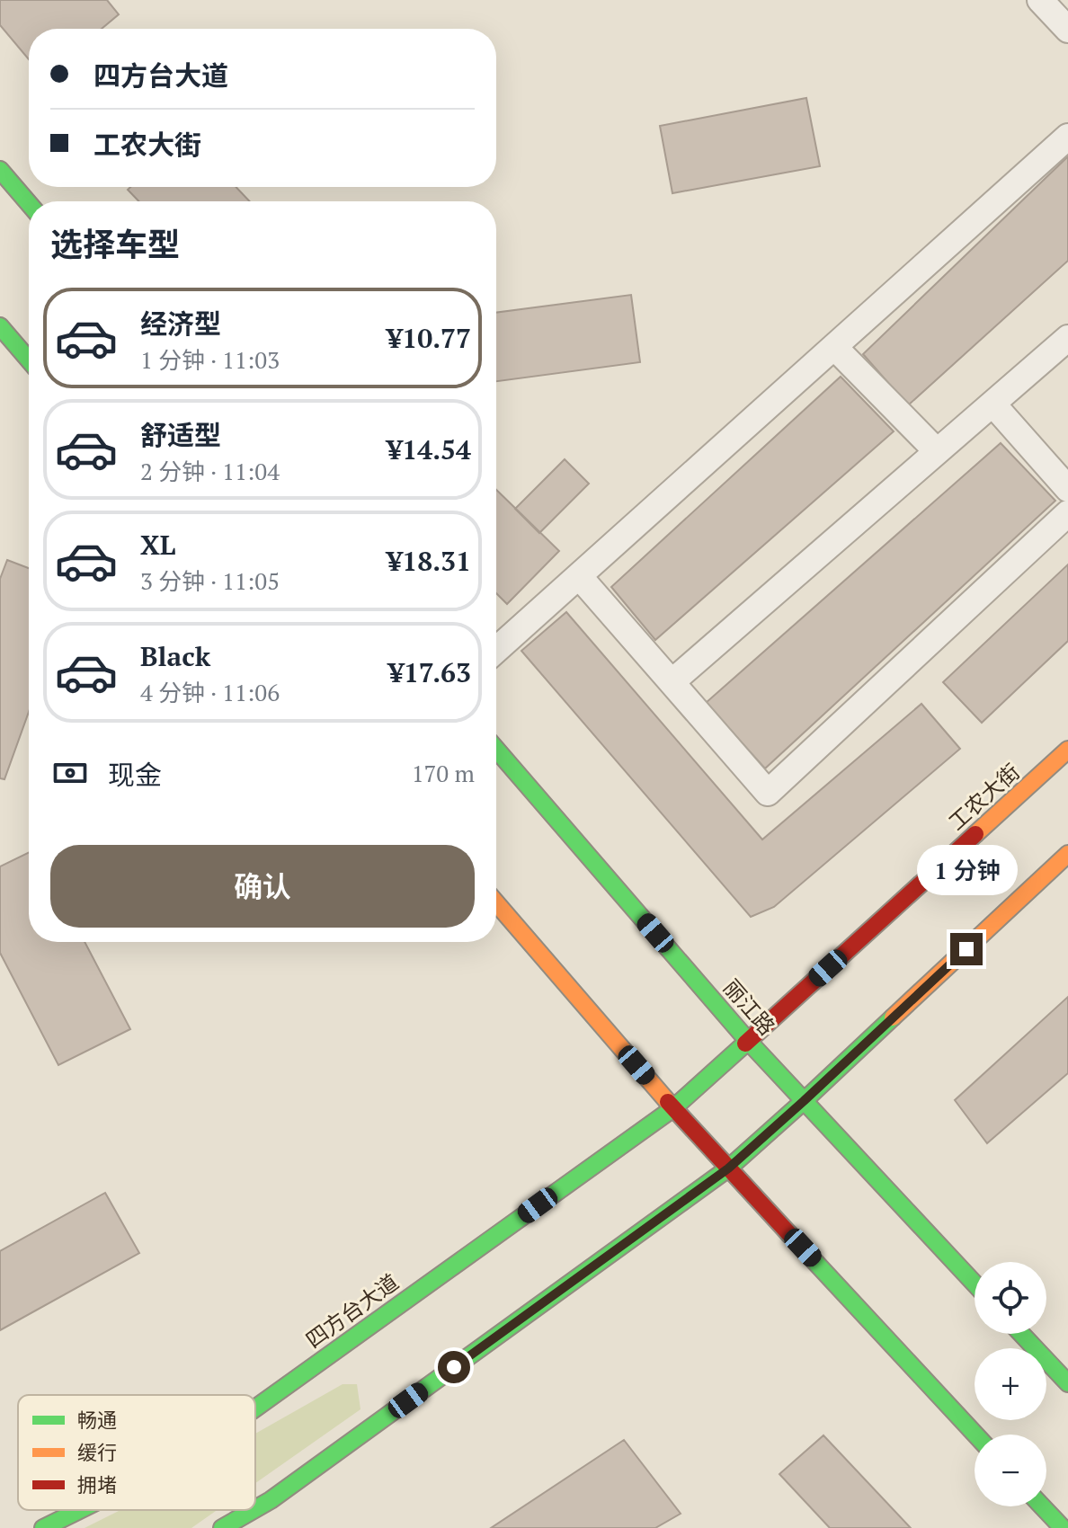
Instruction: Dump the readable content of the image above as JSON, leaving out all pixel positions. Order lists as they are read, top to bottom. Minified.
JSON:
{"streets":{"main road":["工农大街","丽江路","四方台大道"]},"crossings":[["工农大街","丽江路"],["工农大街","四方台大道"]],"legend":["畅通","缓行","拥堵"],"page":{"banner":["四方台大道","工农大街"],"heading":"选择车型","list":[{"name":"经济型","note":"1 分钟 · 11:03","value":"¥10.77"},{"name":"舒适型","note":"2 分钟 · 11:04","value":"¥14.54"},{"name":"XL","note":"3 分钟 · 11:05","value":"¥18.31"},{"name":"Black","note":"4 分钟 · 11:06","value":"¥17.63"}],"pay":["现金","170 m"],"buttons":"确认","bubble":"1 分钟","map_buttons":["+","−"]}}
